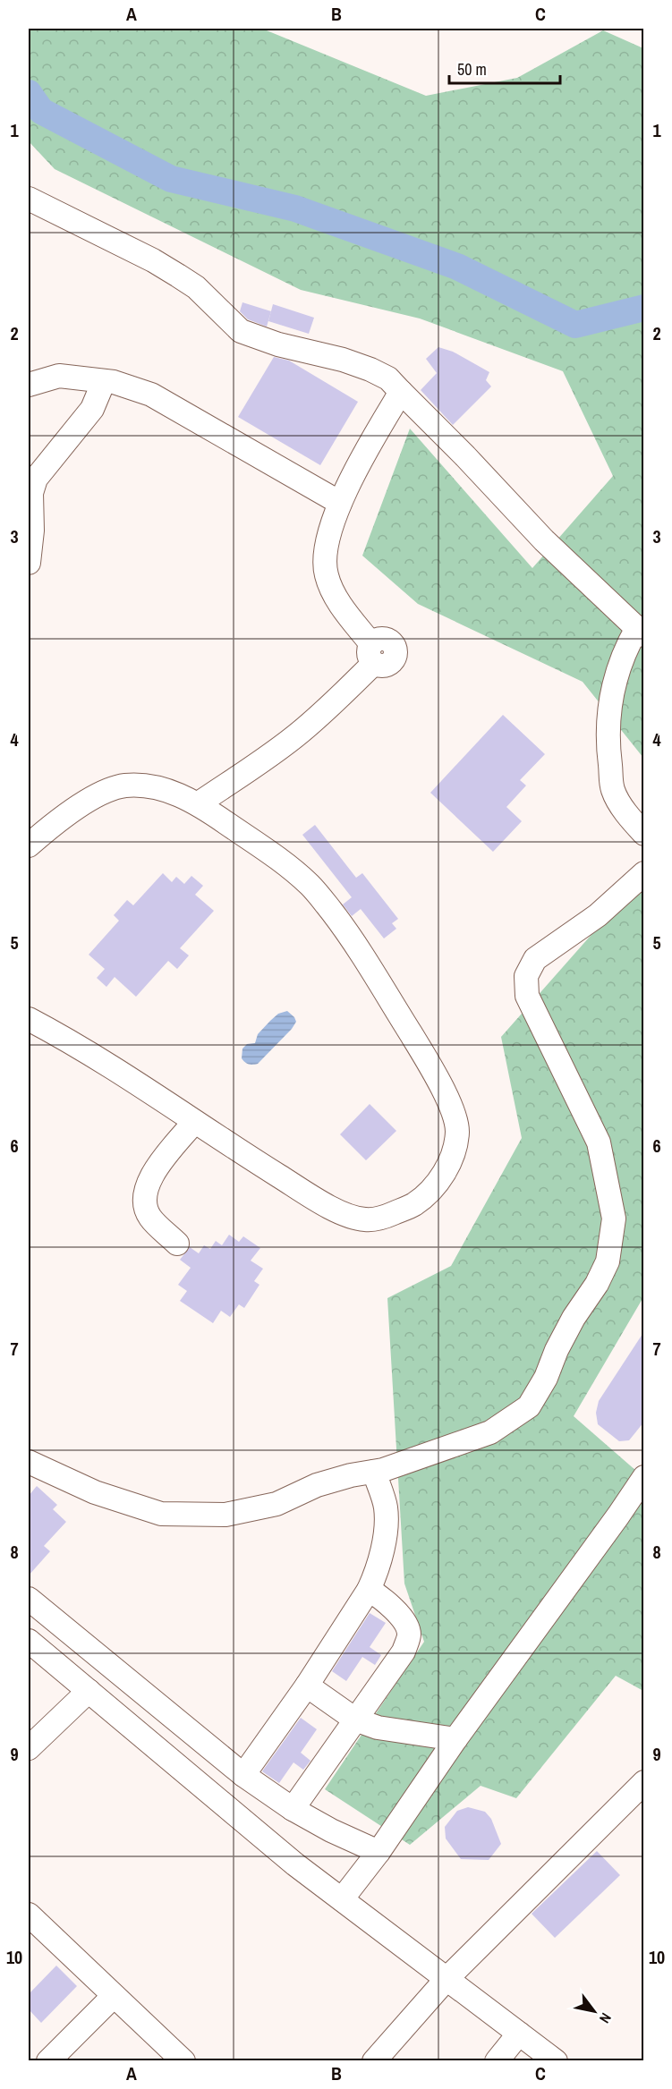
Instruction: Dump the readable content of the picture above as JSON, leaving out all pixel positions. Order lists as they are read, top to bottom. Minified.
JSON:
{"scale_bar":"50 m","north":"bottom right","grid":{"columns":["A","B","C"],"rows":["1","2","3","4","5","6","7","8","9","10"]}}
